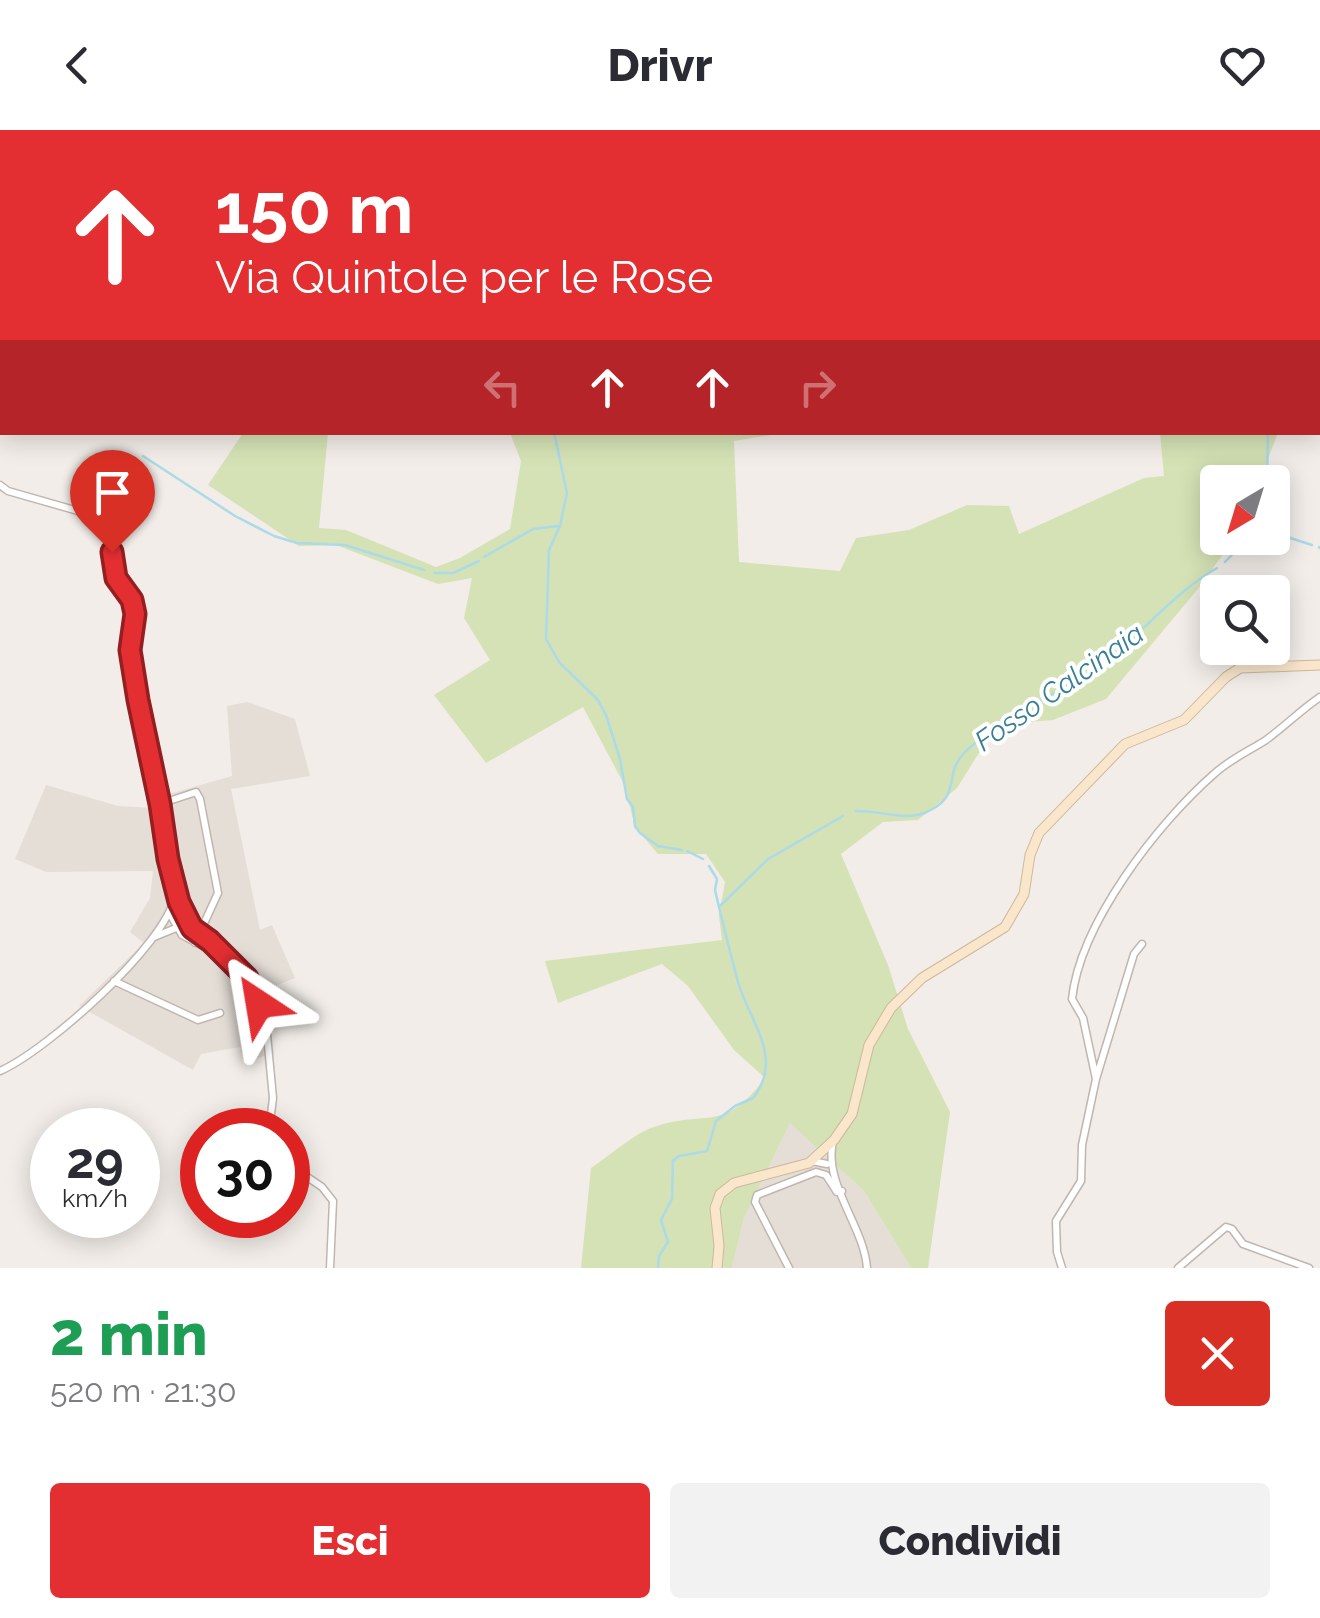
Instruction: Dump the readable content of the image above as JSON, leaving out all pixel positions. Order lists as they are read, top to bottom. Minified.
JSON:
{"water":["Fosso Calcinaia"],"north":"bottom left","page":{"header":"Drivr","turn":["150 m","Via Quintole per le Rose"],"speed":"29 km/h","limit":"30","heading":["2 min","520 m · 21:30"],"buttons":["Esci","Condividi"]}}
